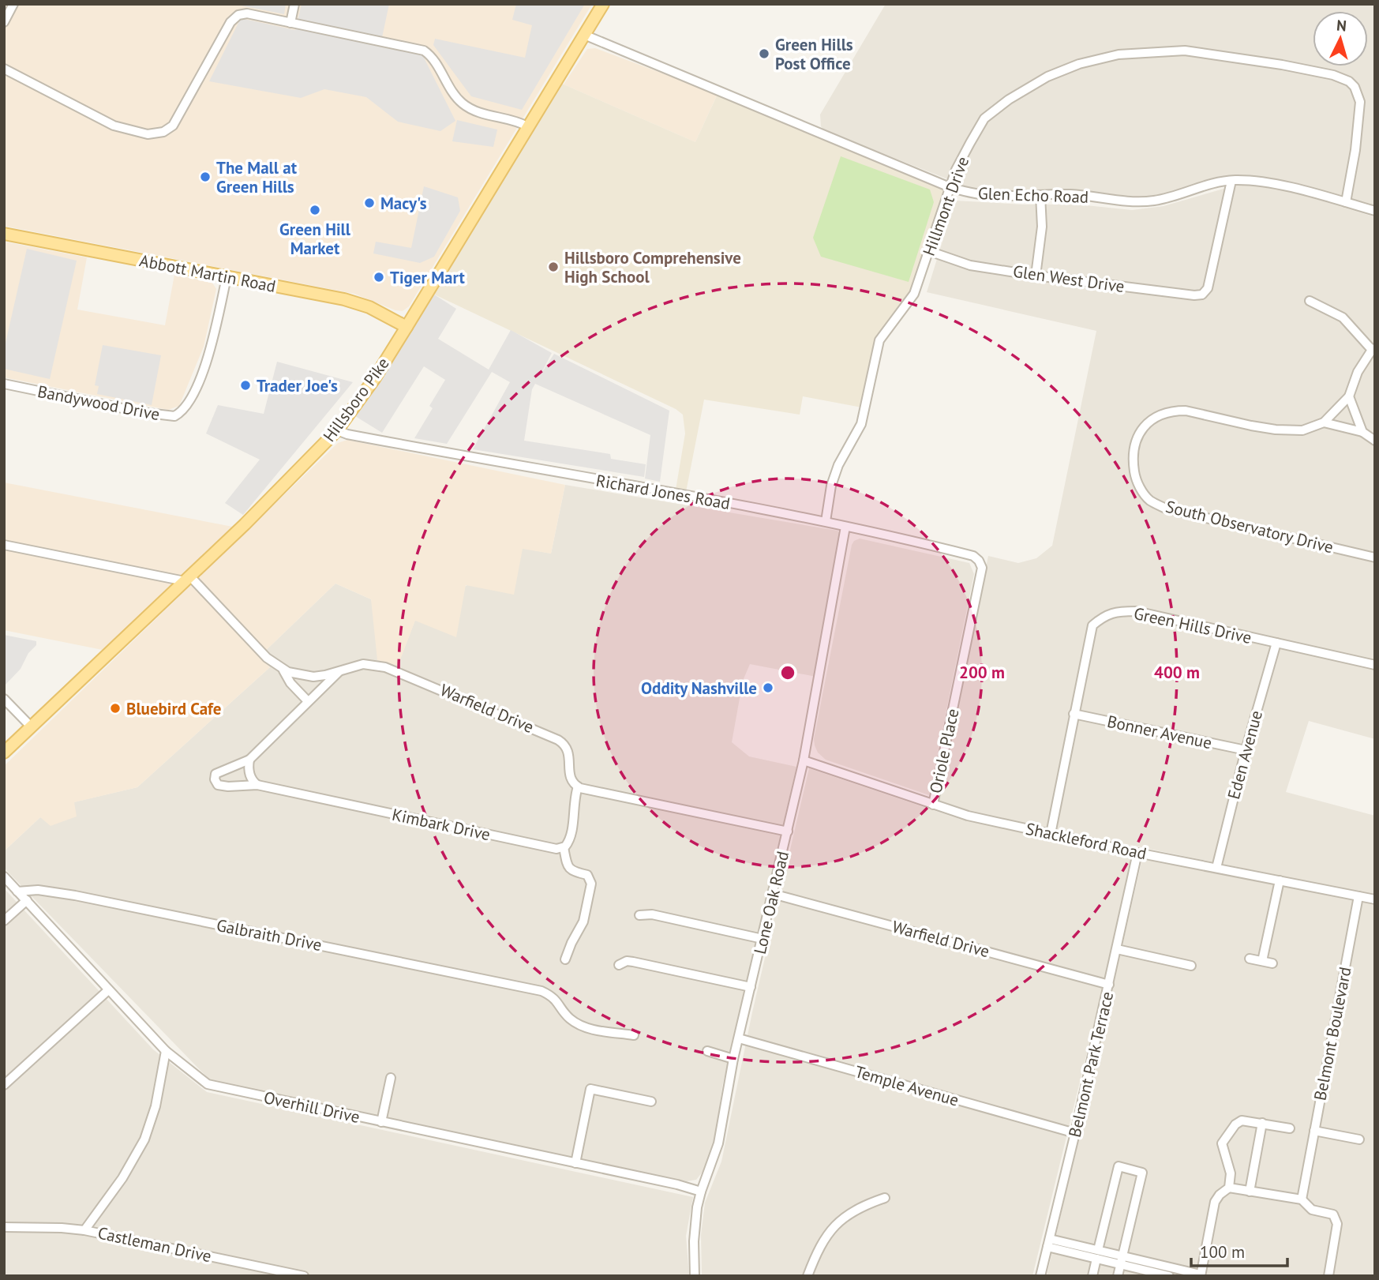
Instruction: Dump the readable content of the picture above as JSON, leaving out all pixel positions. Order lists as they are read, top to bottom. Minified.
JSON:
{"streets":{"main road":["Abbott Martin Road","Hillsboro Pike"],"street":["Glen Echo Road","Hillmont Drive","Glen West Drive","Bandywood Drive","Richard Jones Road","South Observatory Drive","Green Hills Drive","Warfield Drive","Bonner Avenue","Oriole Place","Eden Avenue","Kimbark Drive","Shackleford Road","Lone Oak Road","Galbraith Drive","Belmont Boulevard","Belmont Park Terrace","Temple Avenue","Overhill Drive","Castleman Drive"]},"crossings":[["Glen Echo Road","Hillmont Drive"],["Glen Echo Road","Glen West Drive"],["Glen Echo Road","Hillsboro Pike"],["Hillmont Drive","Glen West Drive"],["Hillmont Drive","Richard Jones Road"],["Abbott Martin Road","Hillsboro Pike"],["Abbott Martin Road","Bandywood Drive"],["Hillsboro Pike","Richard Jones Road"],["Hillsboro Pike","Warfield Drive"],["Richard Jones Road","Oriole Place"],["Richard Jones Road","Lone Oak Road"],["Green Hills Drive","Bonner Avenue"],["Green Hills Drive","Eden Avenue"],["Green Hills Drive","Shackleford Road"],["Warfield Drive","Kimbark Drive"],["Warfield Drive","Lone Oak Road"],["Warfield Drive","Belmont Park Terrace"],["Bonner Avenue","Eden Avenue"],["Oriole Place","Shackleford Road"],["Eden Avenue","Shackleford Road"],["Shackleford Road","Lone Oak Road"],["Shackleford Road","Belmont Boulevard"],["Shackleford Road","Belmont Park Terrace"],["Lone Oak Road","Temple Avenue"],["Lone Oak Road","Overhill Drive"],["Galbraith Drive","Overhill Drive"],["Belmont Park Terrace","Temple Avenue"]],"places":["Green Hills Post Office","The Mall at Green Hills","Macy's","Green Hill Market","Hillsboro Comprehensive High School","Tiger Mart","Trader Joe's","Oddity Nashville","Bluebird Cafe"],"scale_bar":"100 m","north":"top","rings":["200 m","400 m"]}
